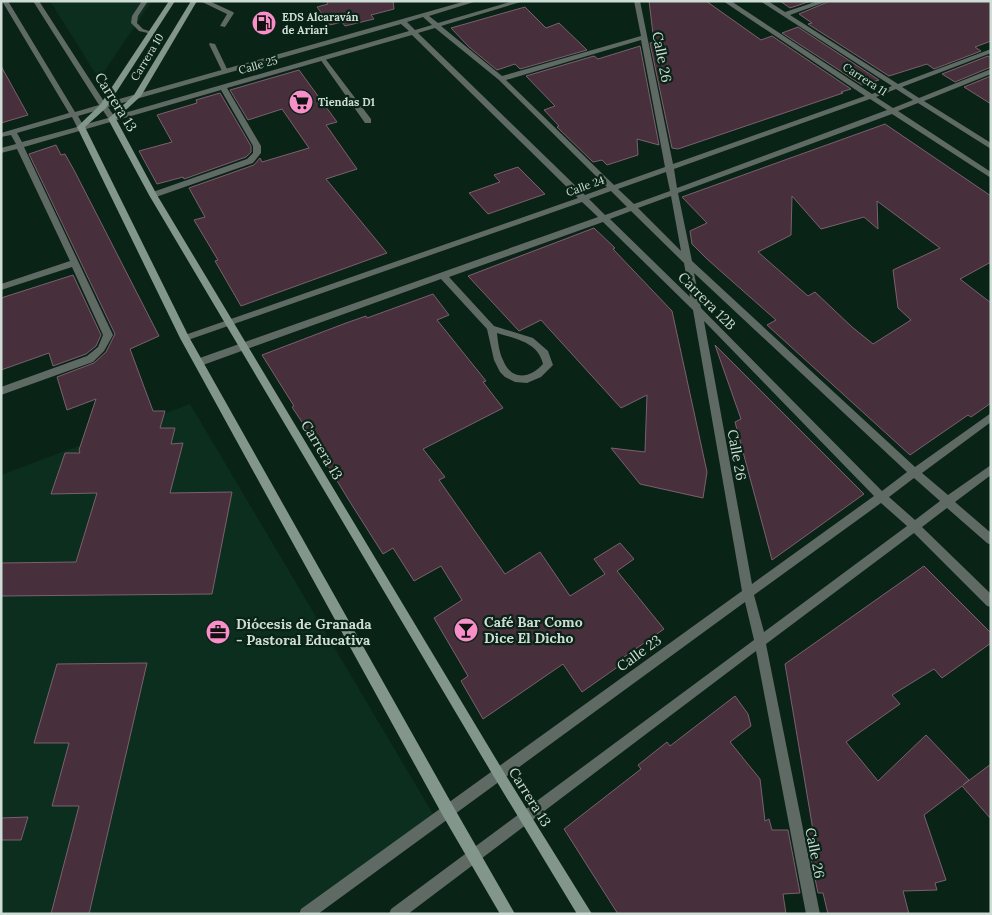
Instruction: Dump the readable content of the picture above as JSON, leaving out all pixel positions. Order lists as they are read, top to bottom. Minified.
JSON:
{"streets":{"main road":["Carrera 10","Carrera 13"],"street":["Calle 26","Calle 25","Carrera 11","Calle 24","Carrera 12B","Calle 23"]},"crossings":[["Carrera 10","Calle 25"],["Carrera 10","Carrera 13"],["Calle 26","Calle 24"],["Calle 26","Carrera 12B"],["Calle 26","Calle 23"],["Calle 25","Carrera 13"],["Calle 25","Carrera 12B"],["Carrera 11","Calle 24"],["Carrera 13","Calle 24"],["Carrera 13","Calle 23"],["Calle 24","Carrera 12B"],["Carrera 12B","Calle 23"]],"places":{"fuel station":["EDS Alcaraván de Ariari"],"supermarket":["Tiendas D1"],"bar":["Café Bar Como Dice El Dicho"],"office":["Diócesis de Granada - Pastoral Educativa"]}}
